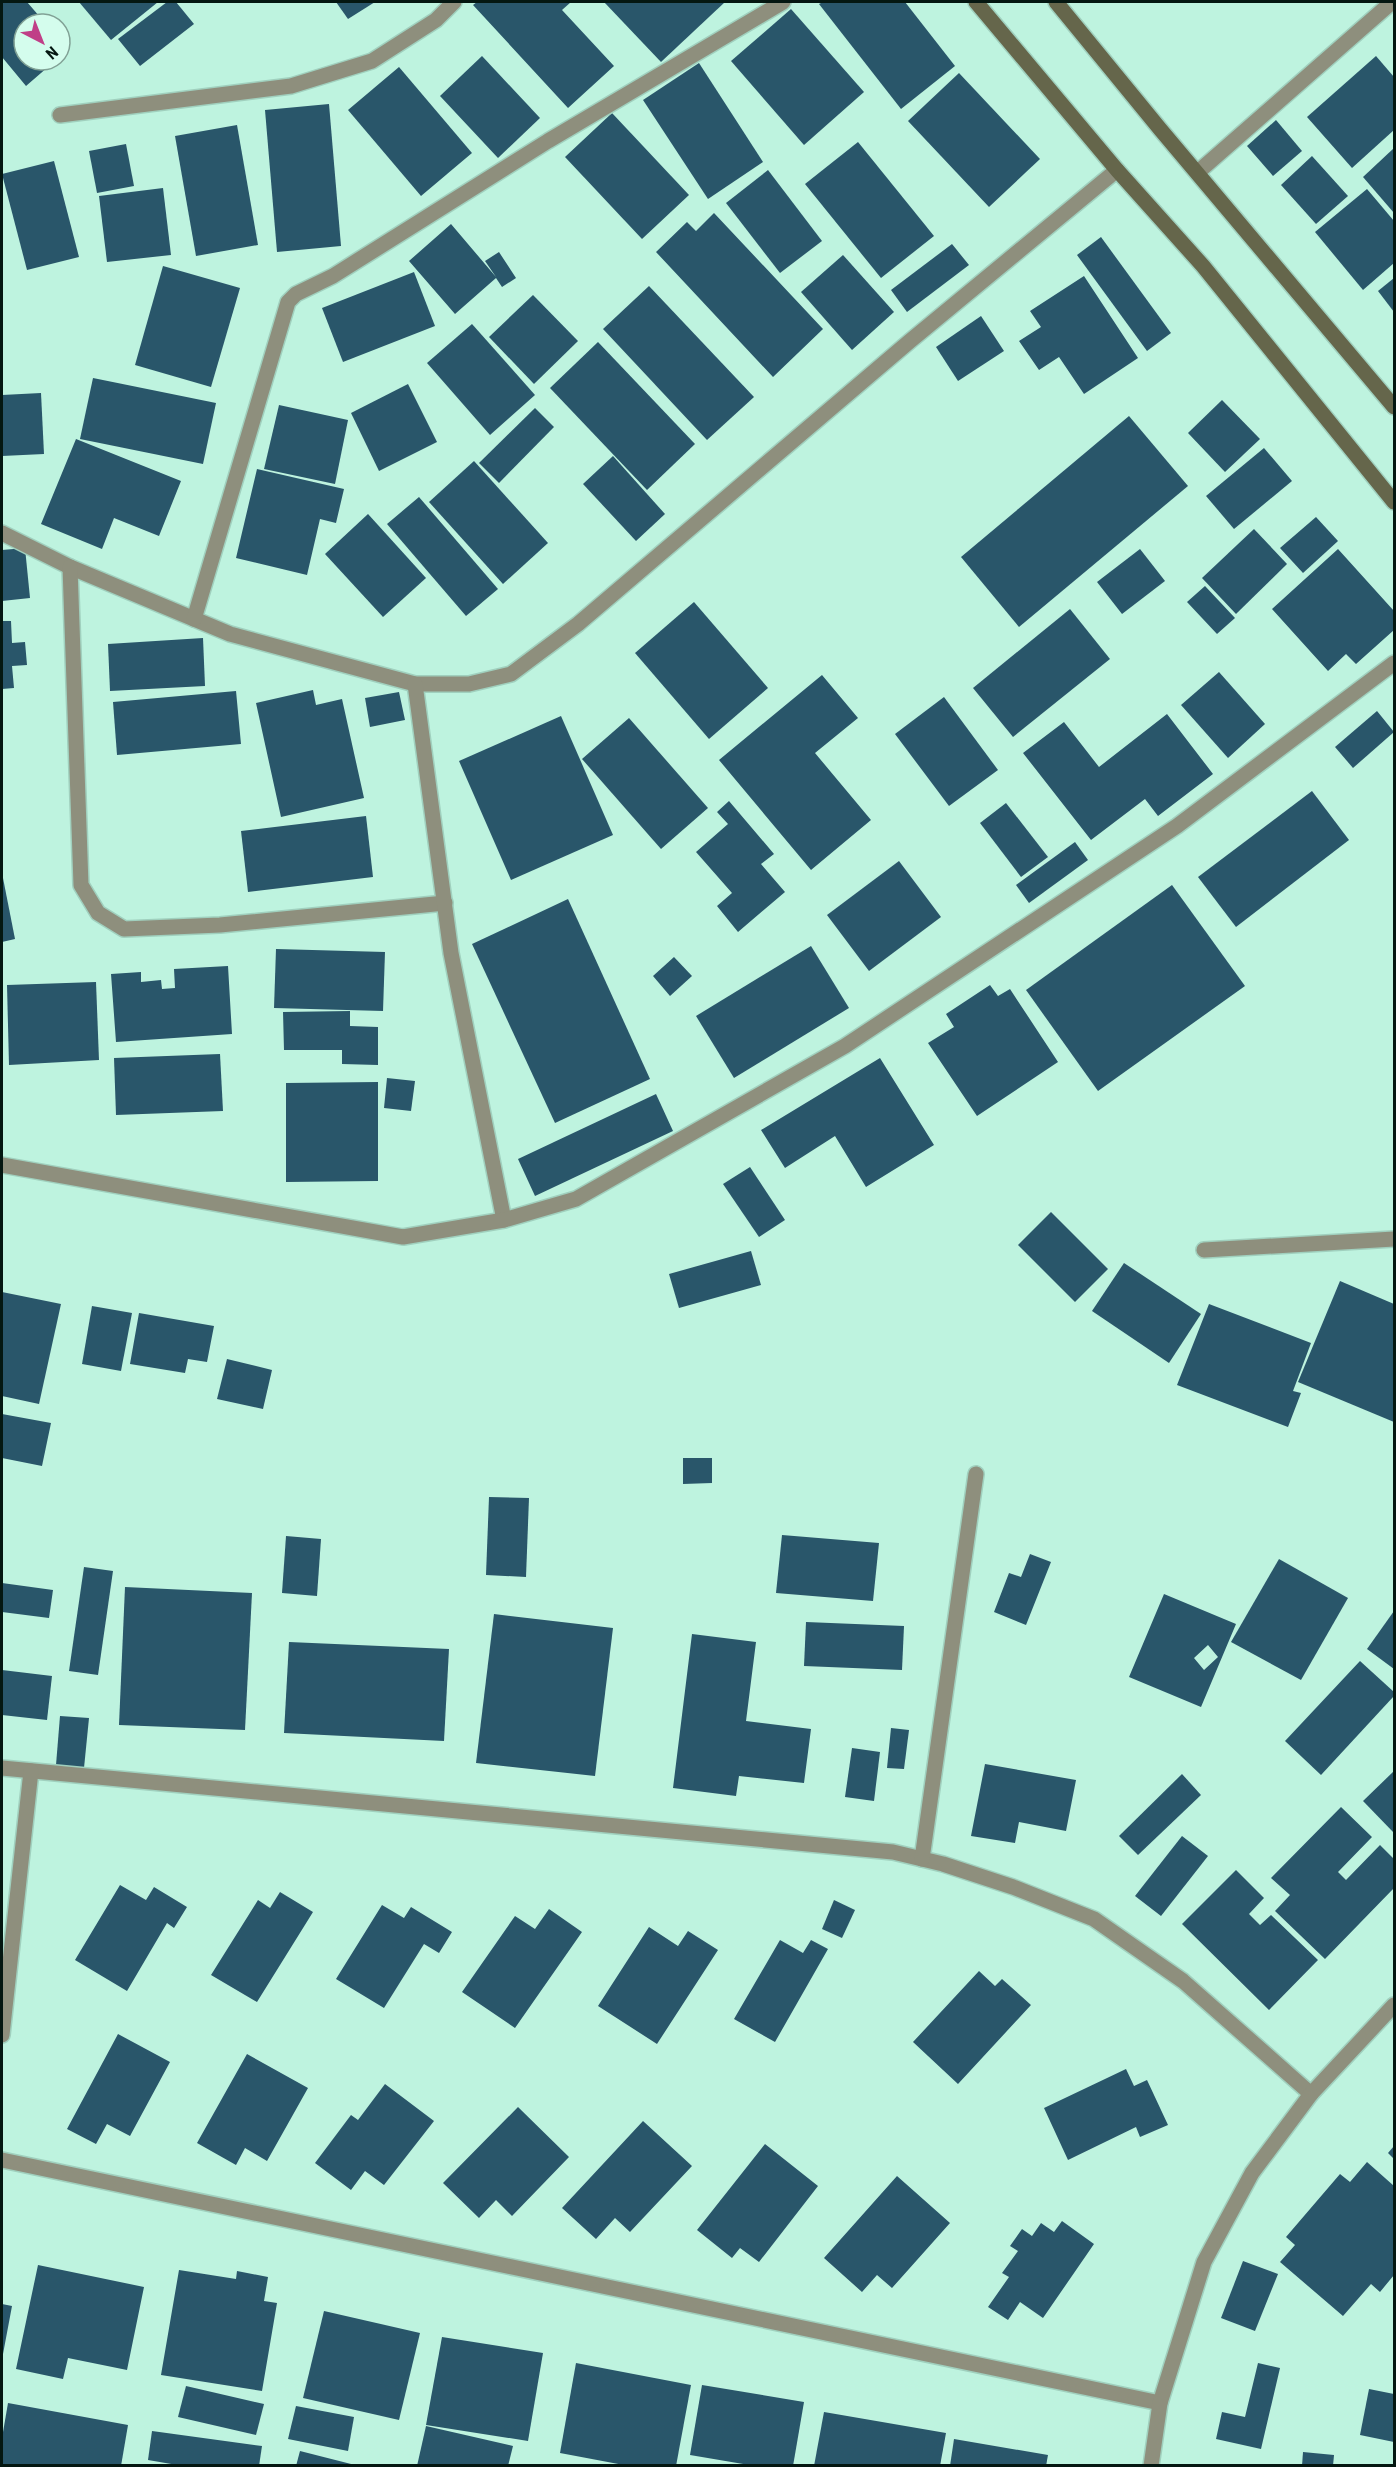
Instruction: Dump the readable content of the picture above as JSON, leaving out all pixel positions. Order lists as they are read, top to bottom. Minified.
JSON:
{"north":"bottom right"}
